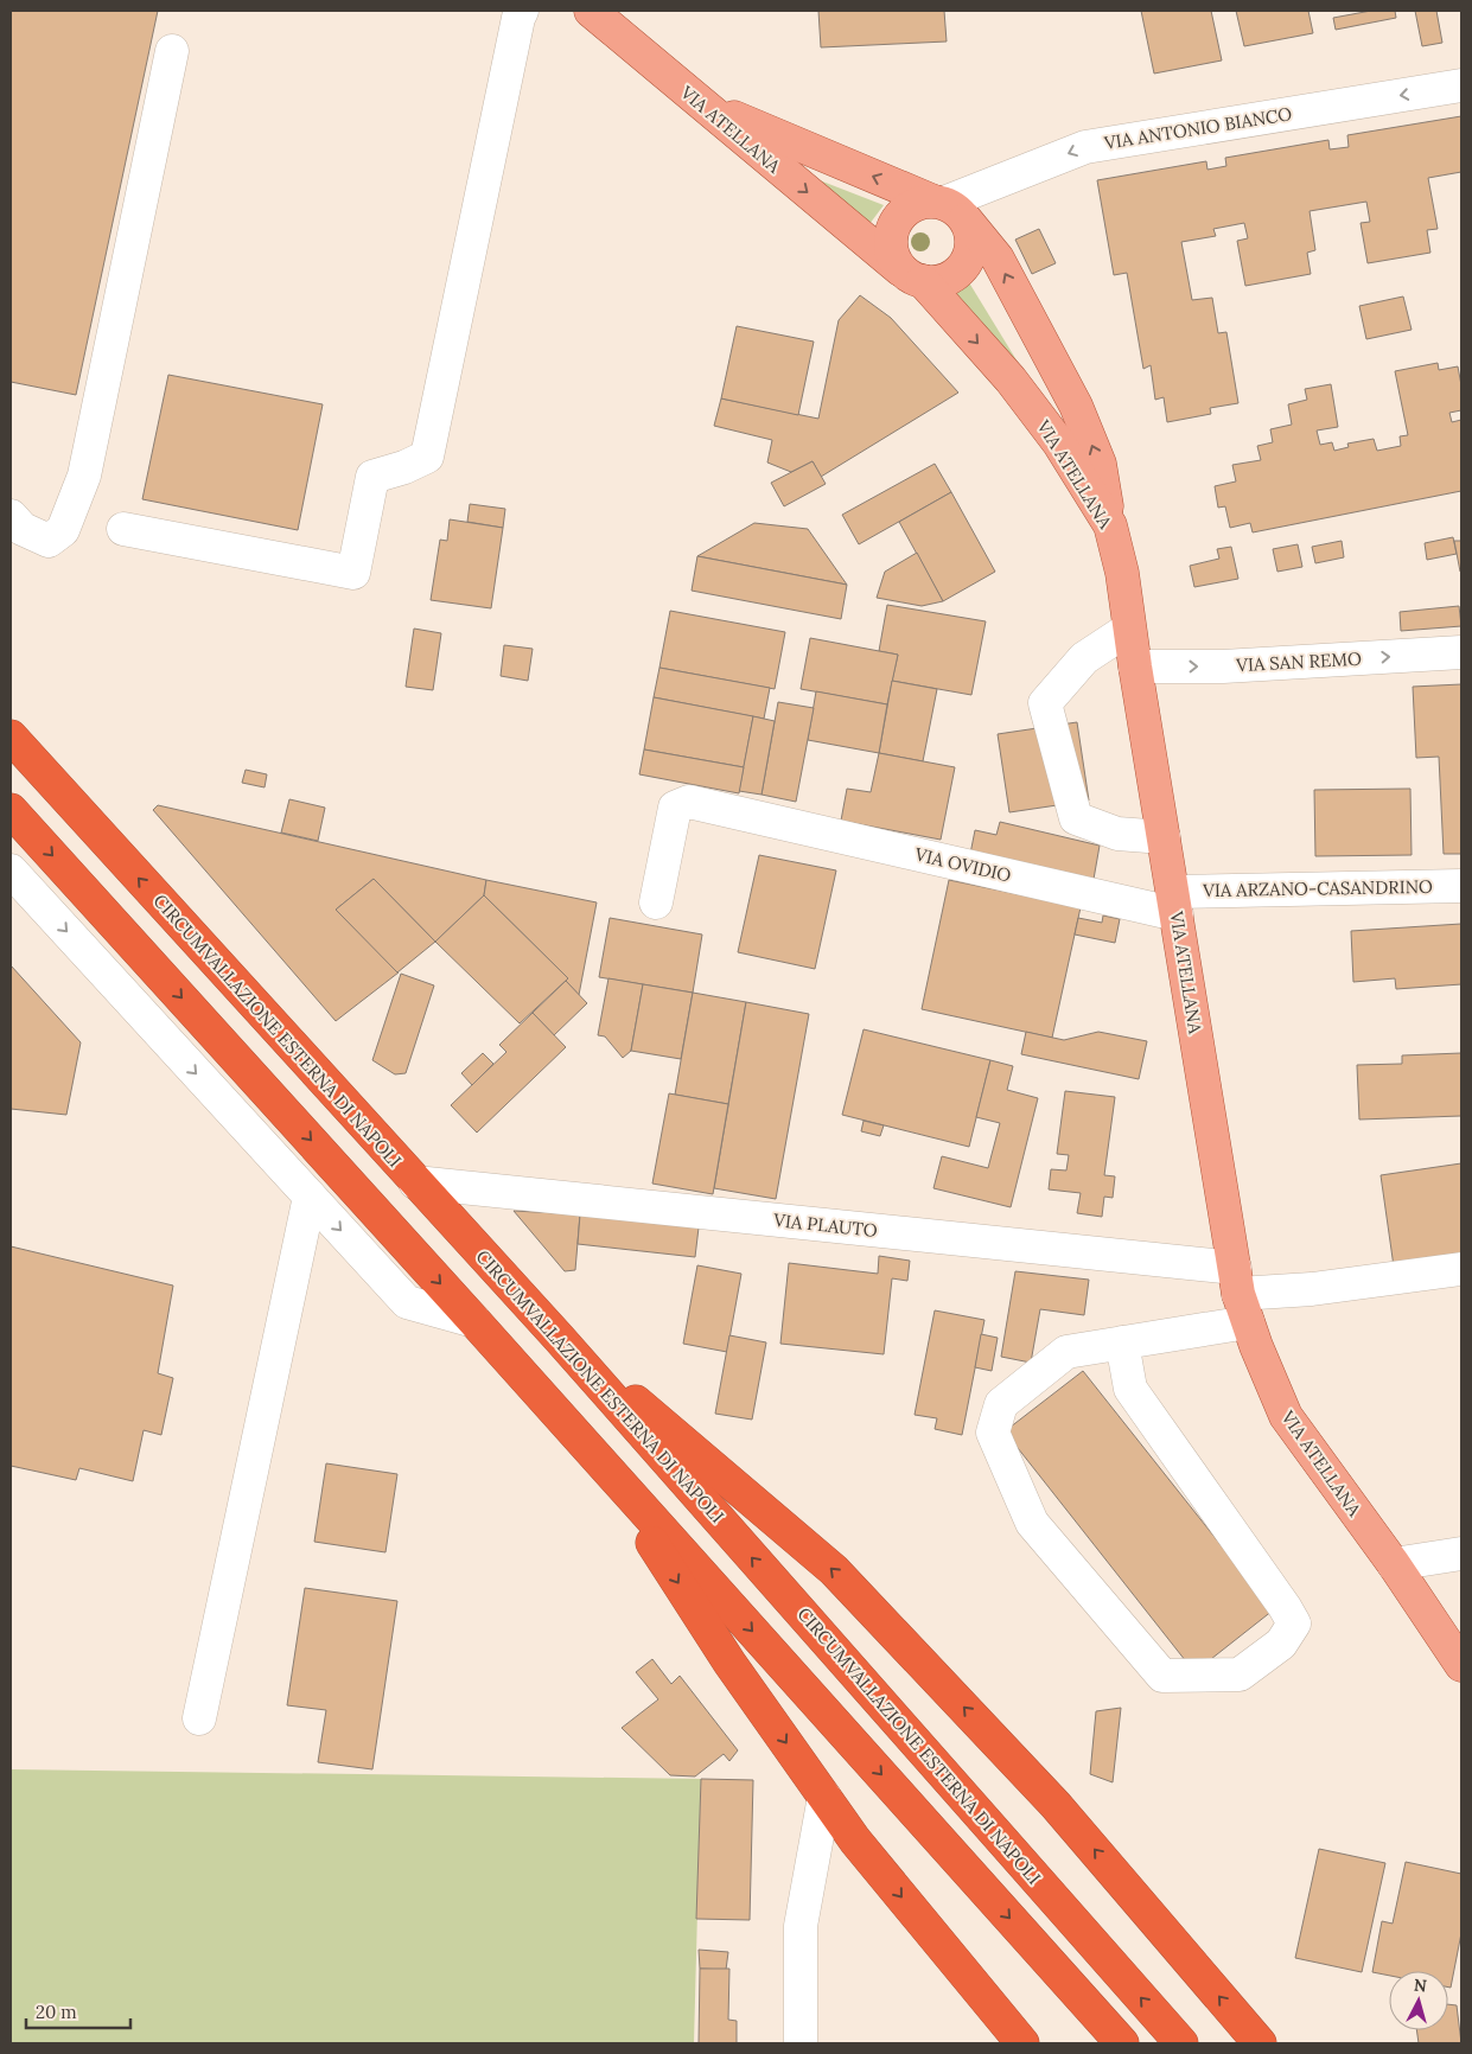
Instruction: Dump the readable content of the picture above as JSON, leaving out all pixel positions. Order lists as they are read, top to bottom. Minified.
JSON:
{"streets":{"highway":["CIRCUMVALLAZIONE ESTERNA DI NAPOLI"],"main road":["VIA ATELLANA"],"street":["VIA ANTONIO BIANCO","VIA SAN REMO","VIA OVIDIO","VIA ARZANO-CASANDRINO","VIA PLAUTO"]},"crossings":[["VIA ATELLANA","VIA SAN REMO"],["VIA ATELLANA","VIA OVIDIO"],["VIA ATELLANA","VIA ARZANO-CASANDRINO"],["VIA ATELLANA","VIA PLAUTO"],["VIA OVIDIO","VIA ARZANO-CASANDRINO"],["CIRCUMVALLAZIONE ESTERNA DI NAPOLI","VIA PLAUTO"]],"one_way":["VIA ANTONIO BIANCO","VIA SAN REMO"],"scale_bar":"20 m","north":"top"}
